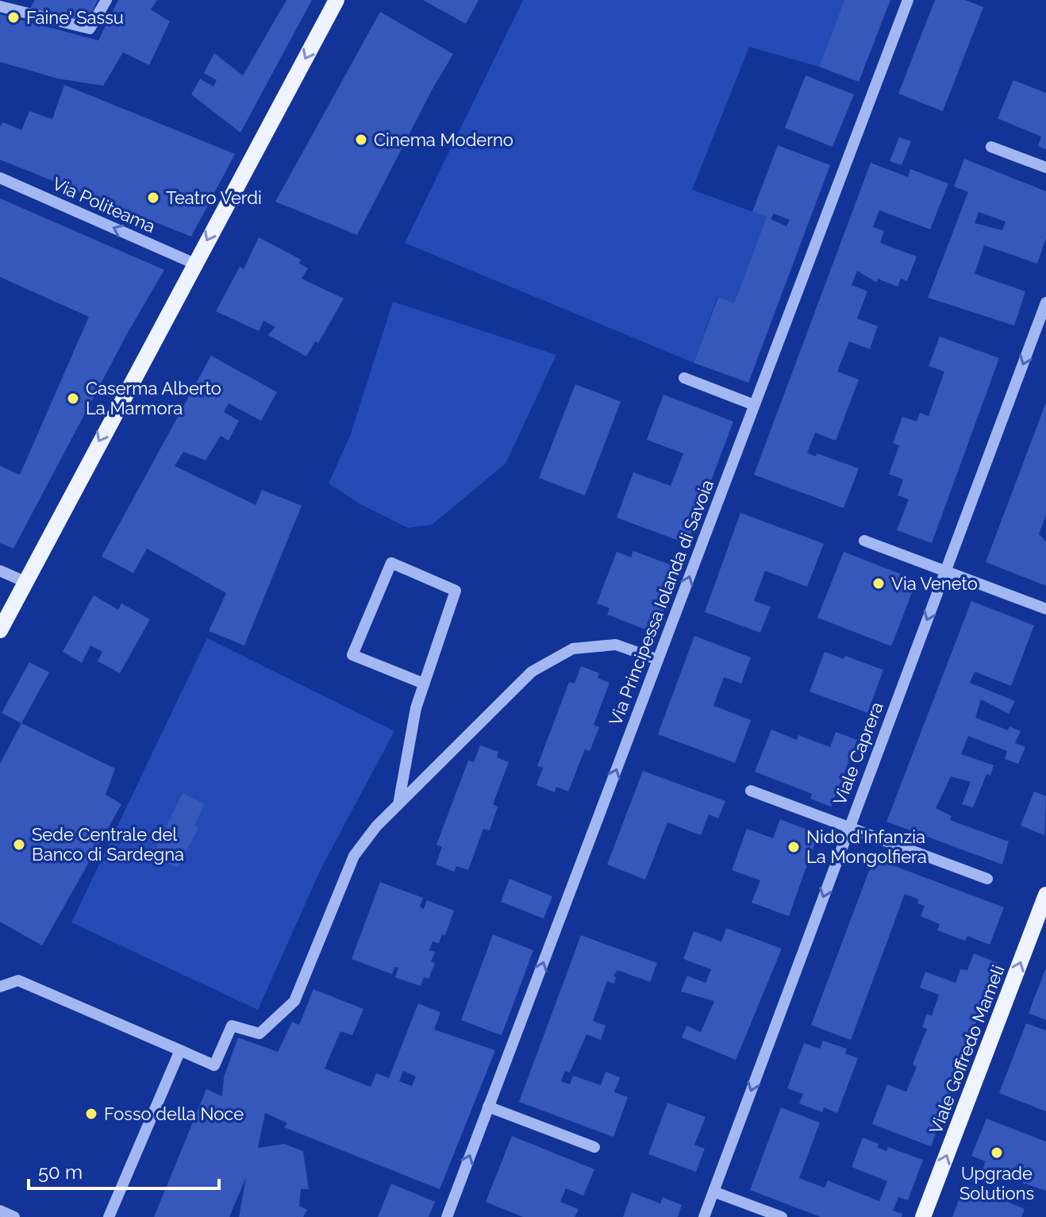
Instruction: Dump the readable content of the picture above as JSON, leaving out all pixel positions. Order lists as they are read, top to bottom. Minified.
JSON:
{"streets":{"main road":["Viale Goffredo Mameli"],"street":["Via Politeama","Via Principessa Iolanda di Savoia","Viale Caprera"]},"one_way":["Via Politeama","Via Principessa Iolanda di Savoia","Viale Caprera","Viale Goffredo Mameli"],"places":["Faine' Sassu","Cinema Moderno","Teatro Verdi","Caserma Alberto La Marmora","Via Veneto","Sede Centrale del Banco di Sardegna","Nido d'Infanzia La Mongolfiera","Fosso della Noce","Upgrade Solutions"],"scale_bar":"50 m"}
